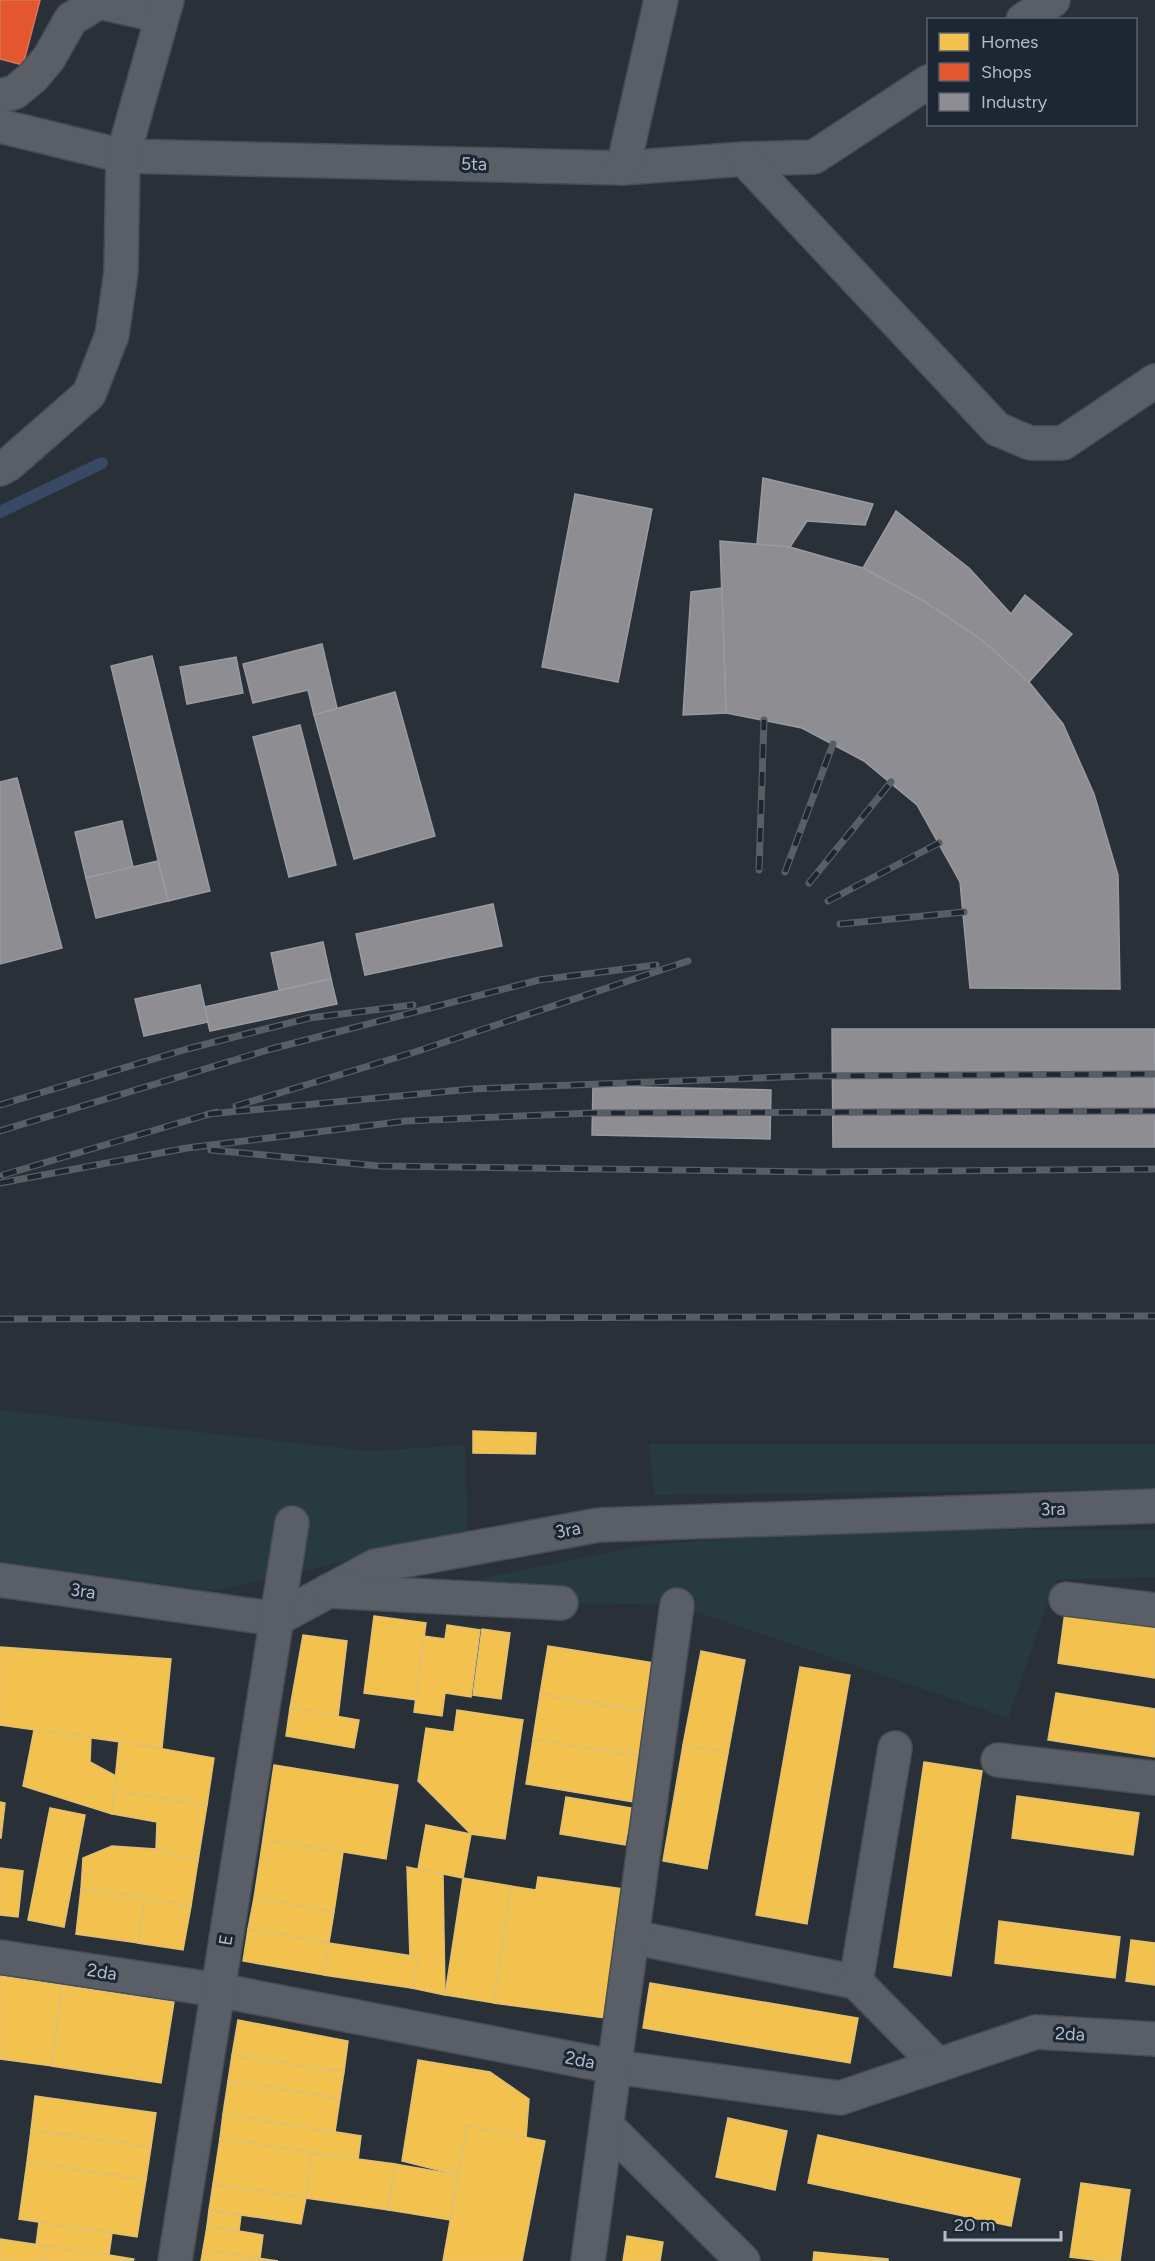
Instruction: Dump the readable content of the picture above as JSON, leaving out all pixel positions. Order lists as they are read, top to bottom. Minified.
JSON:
{"streets":{"street":["5ta","3ra","E","2da"]},"crossings":[["3ra","E"],["E","2da"]],"legend":["Homes","Shops","Industry"],"scale_bar":"20 m"}
